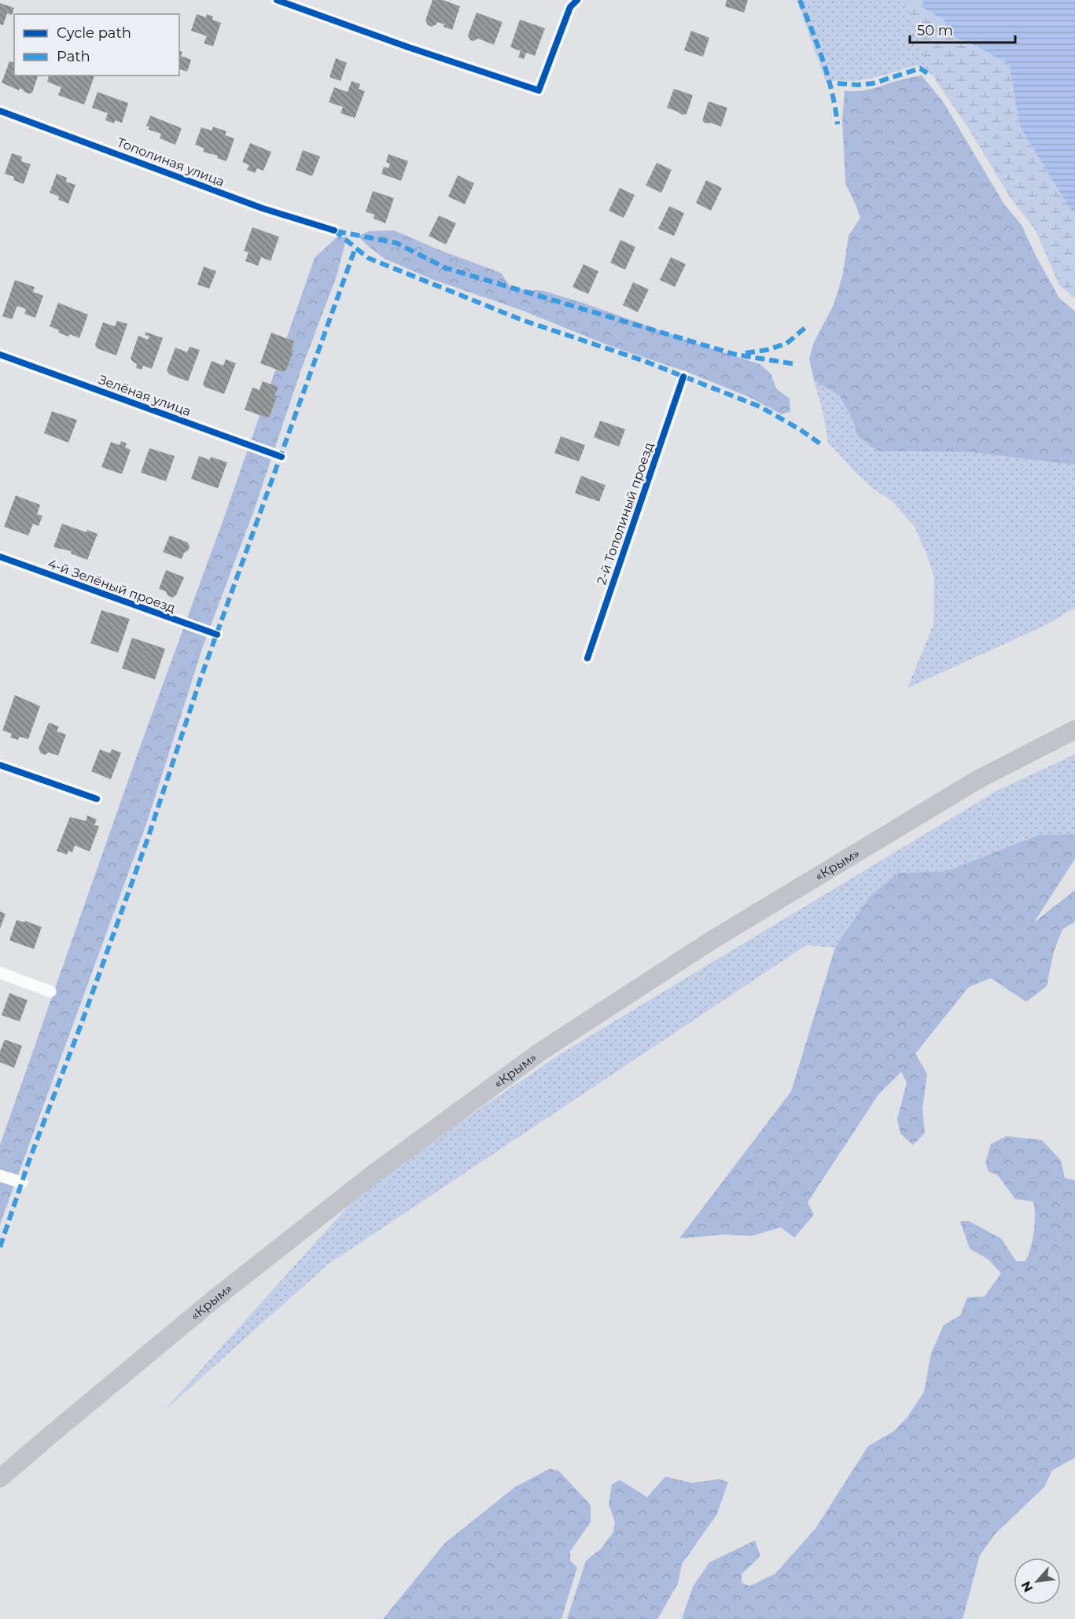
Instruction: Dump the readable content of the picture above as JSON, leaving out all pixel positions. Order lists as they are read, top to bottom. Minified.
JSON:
{"streets":{"highway":["«Крым»"],"street":["Тополиная улица","Зелёная улица","2-й Тополиный проезд","4-й Зелёный проезд"]},"legend":["Cycle path","Path"],"scale_bar":"50 m","north":"bottom left"}
